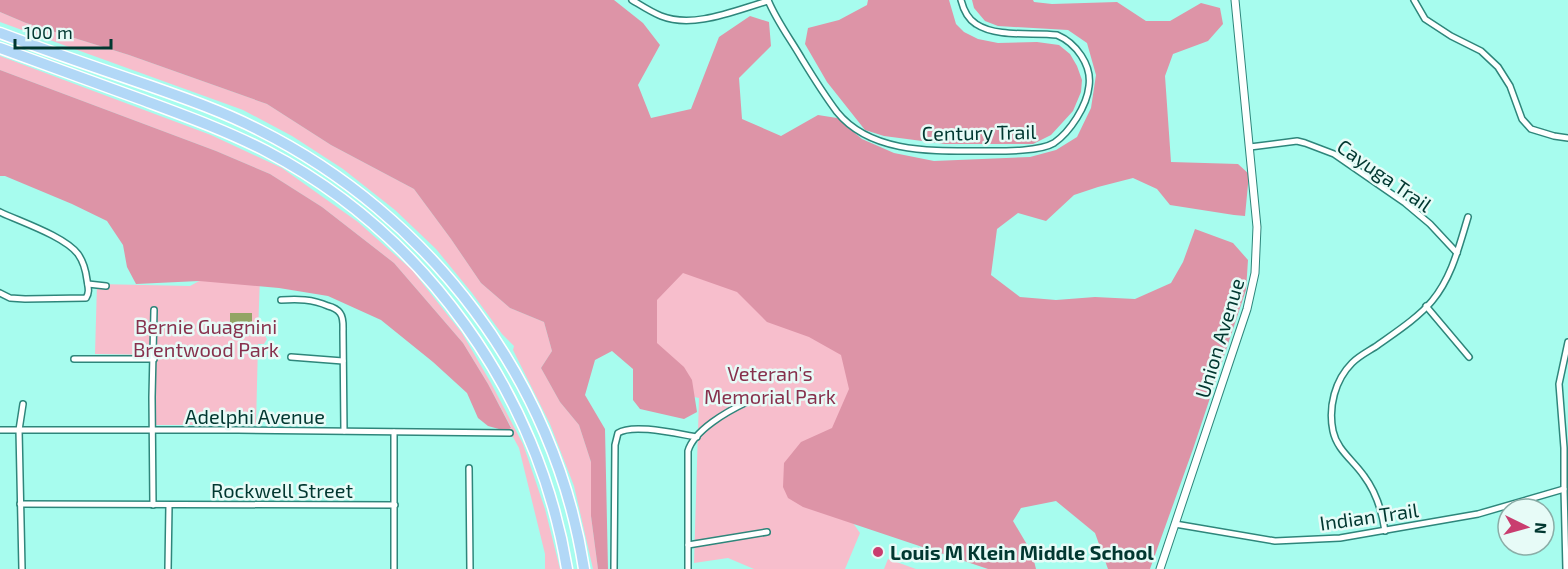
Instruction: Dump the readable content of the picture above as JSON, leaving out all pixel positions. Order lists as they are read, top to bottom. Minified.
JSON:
{"streets":{"street":["Century Trail","Cayuga Trail","Union Avenue","Adelphi Avenue","Rockwell Street","Indian Trail"]},"crossings":[["Cayuga Trail","Union Avenue"],["Union Avenue","Indian Trail"]],"parks":["Bernie Guagnini Brentwood Park","Veteran's Memorial Park"],"places":["Louis M Klein Middle School"],"scale_bar":"100 m","north":"right"}
